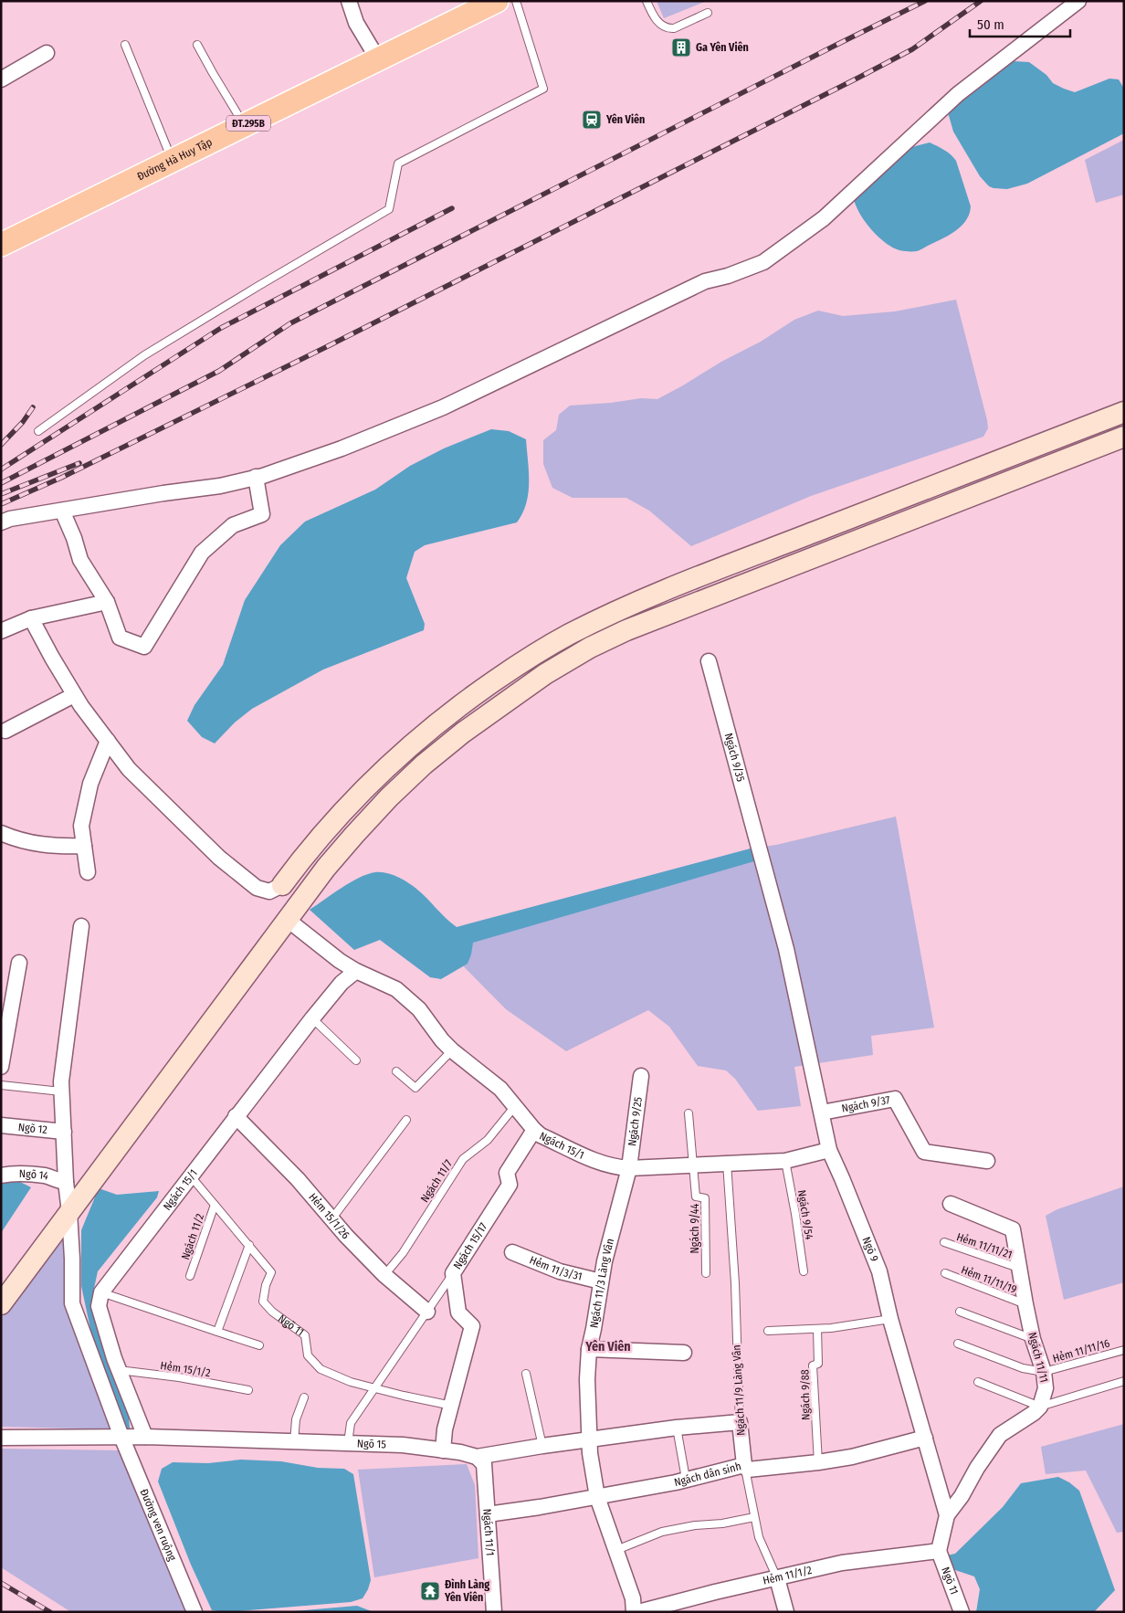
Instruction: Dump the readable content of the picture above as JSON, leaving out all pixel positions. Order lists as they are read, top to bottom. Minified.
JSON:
{"streets":{"main road":["ĐT.295B","Đường Hà Huy Tập"],"street":["Ngách 9/35","Ngách 9/37","Ngách 9/25","Ngõ 12","Ngách 15/1","Ngõ 14","Hẻm 15/1/26","Ngách 15/17","Ngõ 9","Hẻm 11/3/31","Ngách 11/3 Làng Vân","Ngõ 11","Ngách 11/11","Ngách 11/9 Làng Vân","Ngõ 15","Ngách dân sinh","Đường ven ruộng","Ngách 11/1","Hẻm 11/1/2"],"lane":["Ngách 11/7","Ngách 9/54","Ngách 9/44","Ngách 11/2","Hẻm 11/11/21","Hẻm 11/11/19","Hẻm 11/11/16","Hẻm 15/1/2","Ngách 9/88"]},"crossings":[["Ngách 9/35","Ngõ 9"],["Ngách 9/37","Ngõ 9"],["Ngách 9/25","Ngách 15/1"],["Ngách 9/25","Ngách 11/3 Làng Vân"],["Ngách 15/1","Ngách 11/7"],["Ngách 15/1","Ngách 9/54"],["Ngách 15/1","Hẻm 15/1/26"],["Ngách 15/1","Ngách 9/44"],["Ngách 15/1","Ngách 15/17"],["Ngách 15/1","Ngõ 9"],["Ngách 15/1","Ngách 11/3 Làng Vân"],["Ngách 15/1","Ngõ 11"],["Ngách 15/1","Ngách 11/9 Làng Vân"],["Ngách 11/7","Hẻm 15/1/26"],["Ngách 11/2","Ngõ 11"],["Hẻm 11/11/21","Ngách 11/11"],["Ngách 15/17","Ngõ 11"],["Ngách 15/17","Ngõ 15"],["Ngõ 9","Ngách dân sinh"],["Hẻm 11/3/31","Ngách 11/3 Làng Vân"],["Hẻm 11/11/19","Ngách 11/11"],["Ngách 11/3 Làng Vân","Ngõ 15"],["Ngách 11/3 Làng Vân","Ngách dân sinh"],["Ngõ 11","Hẻm 11/1/2"],["Hẻm 11/11/16","Ngách 11/11"],["Ngách 11/9 Làng Vân","Ngõ 15"],["Ngách 11/9 Làng Vân","Ngách dân sinh"],["Ngách 11/9 Làng Vân","Hẻm 11/1/2"],["Ngách 9/88","Ngách dân sinh"],["Ngõ 15","Đường ven ruộng"],["Ngõ 15","Ngách 11/1"],["Ngách dân sinh","Ngách 11/1"]],"districts":["Yên Viên"],"places":{"building":["Ga Yên Viên"],"station":["Yên Viên"],"temple":["Đình Làng Yên Viên"]},"scale_bar":"50 m"}
